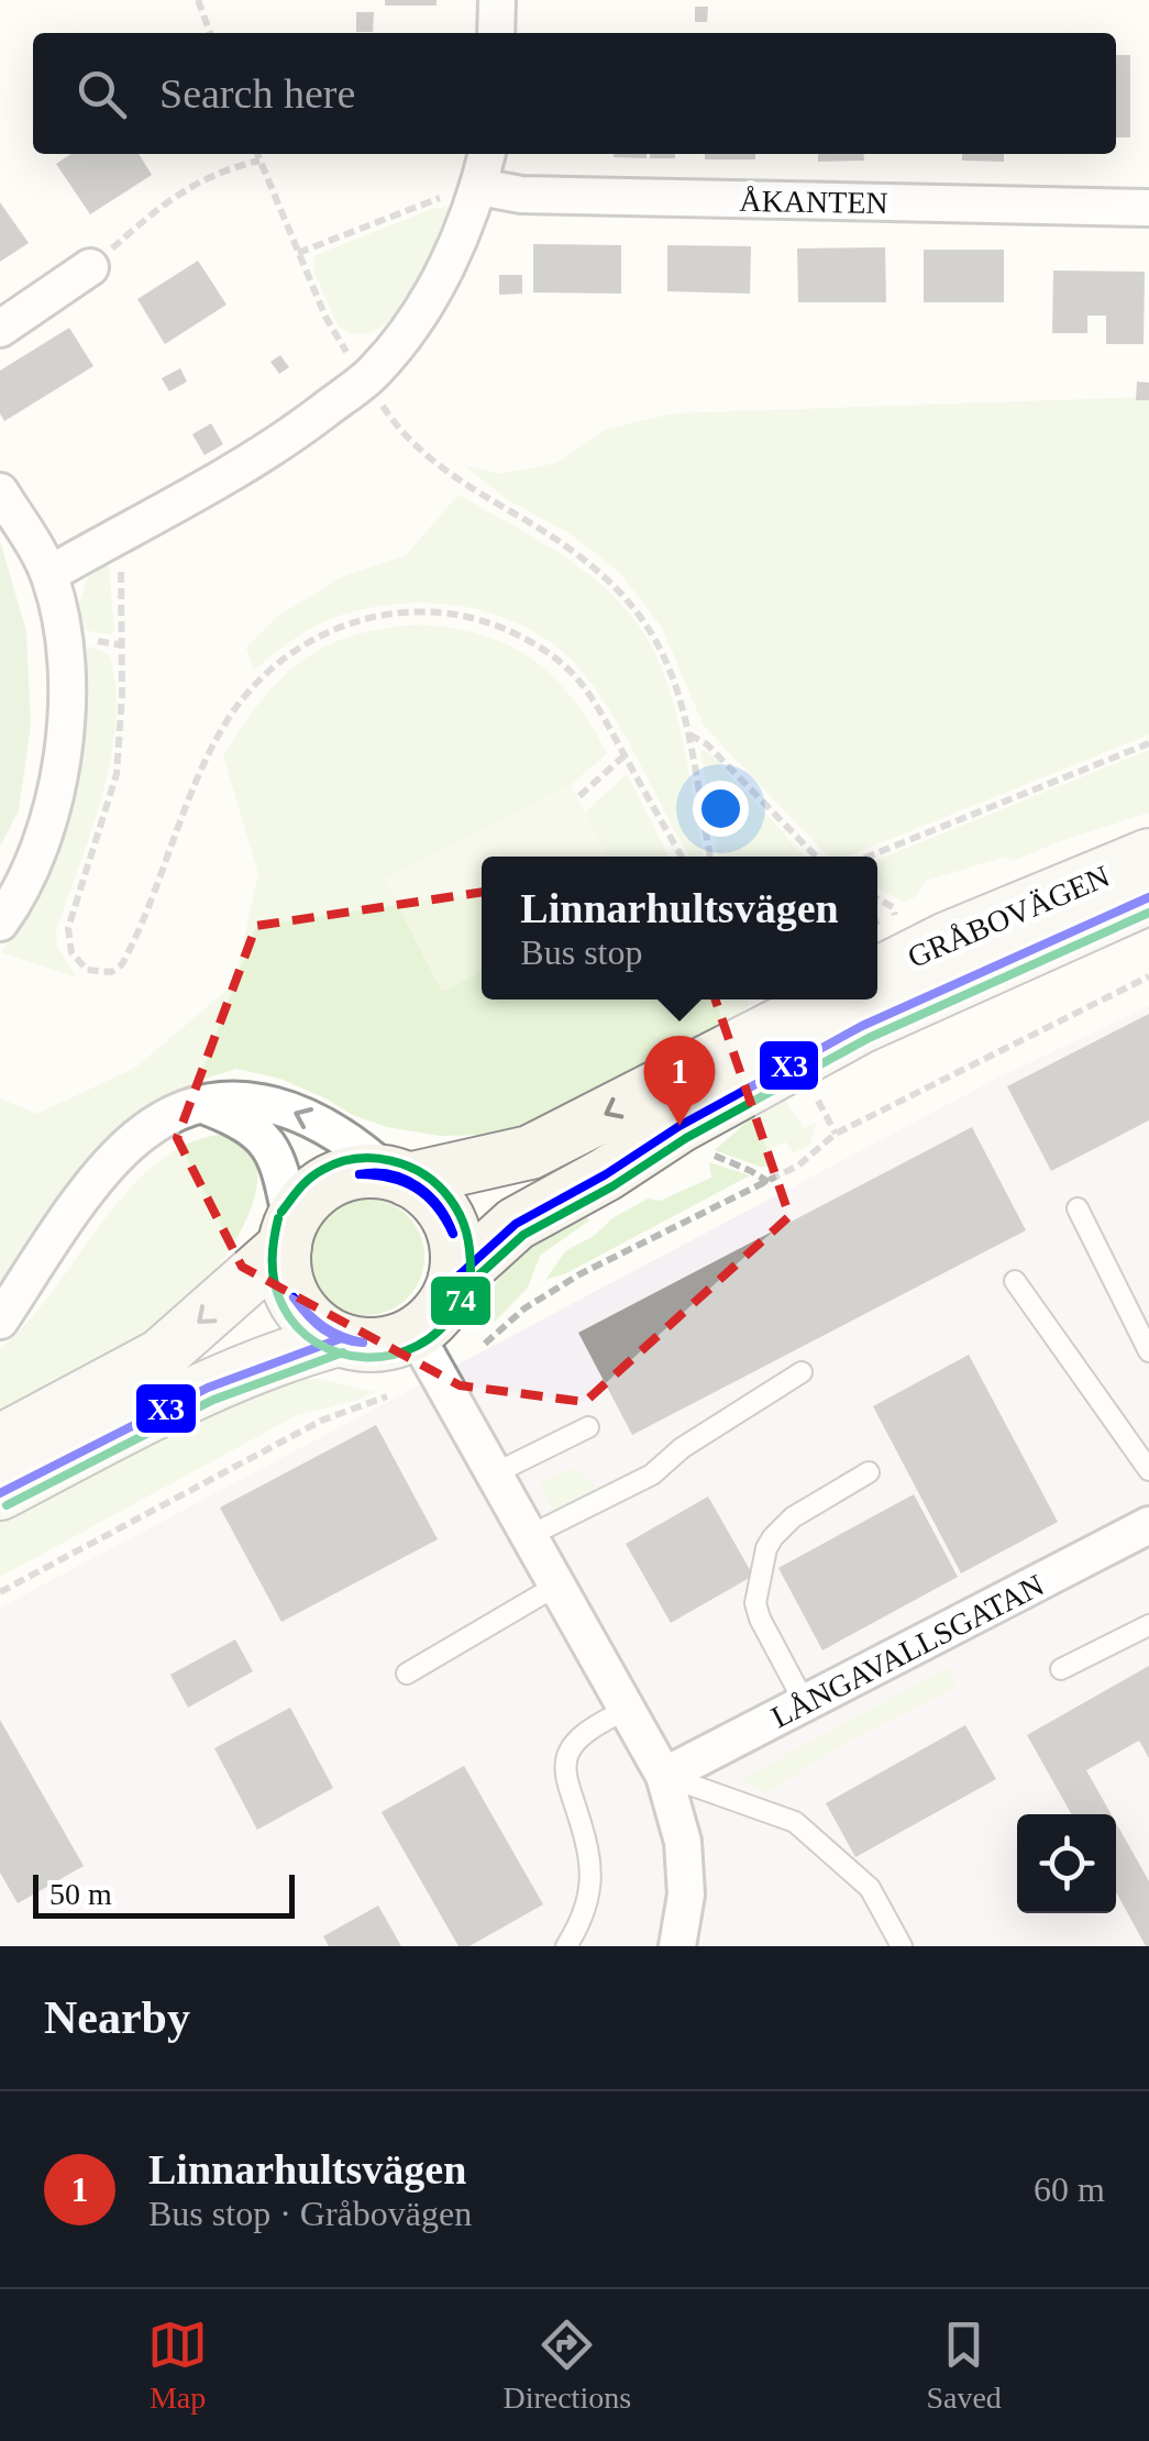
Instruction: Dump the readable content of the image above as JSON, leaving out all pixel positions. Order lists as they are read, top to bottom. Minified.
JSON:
{"streets":{"main road":["GRÅBOVÄGEN"],"street":["ÅKANTEN","LÅNGAVALLSGATAN"]},"lines":["transit line X3","transit line 74"],"scale_bar":"50 m","page":{"search":"Search here","popup":["Linnarhultsvägen","Bus stop"],"pins":"1","scale":"50 m","heading":"Nearby","list":[{"mark":"1","name":"Linnarhultsvägen","note":"Bus stop · Gråbovägen","value":"60 m"}],"nav":["Map","Directions","Saved"]}}
